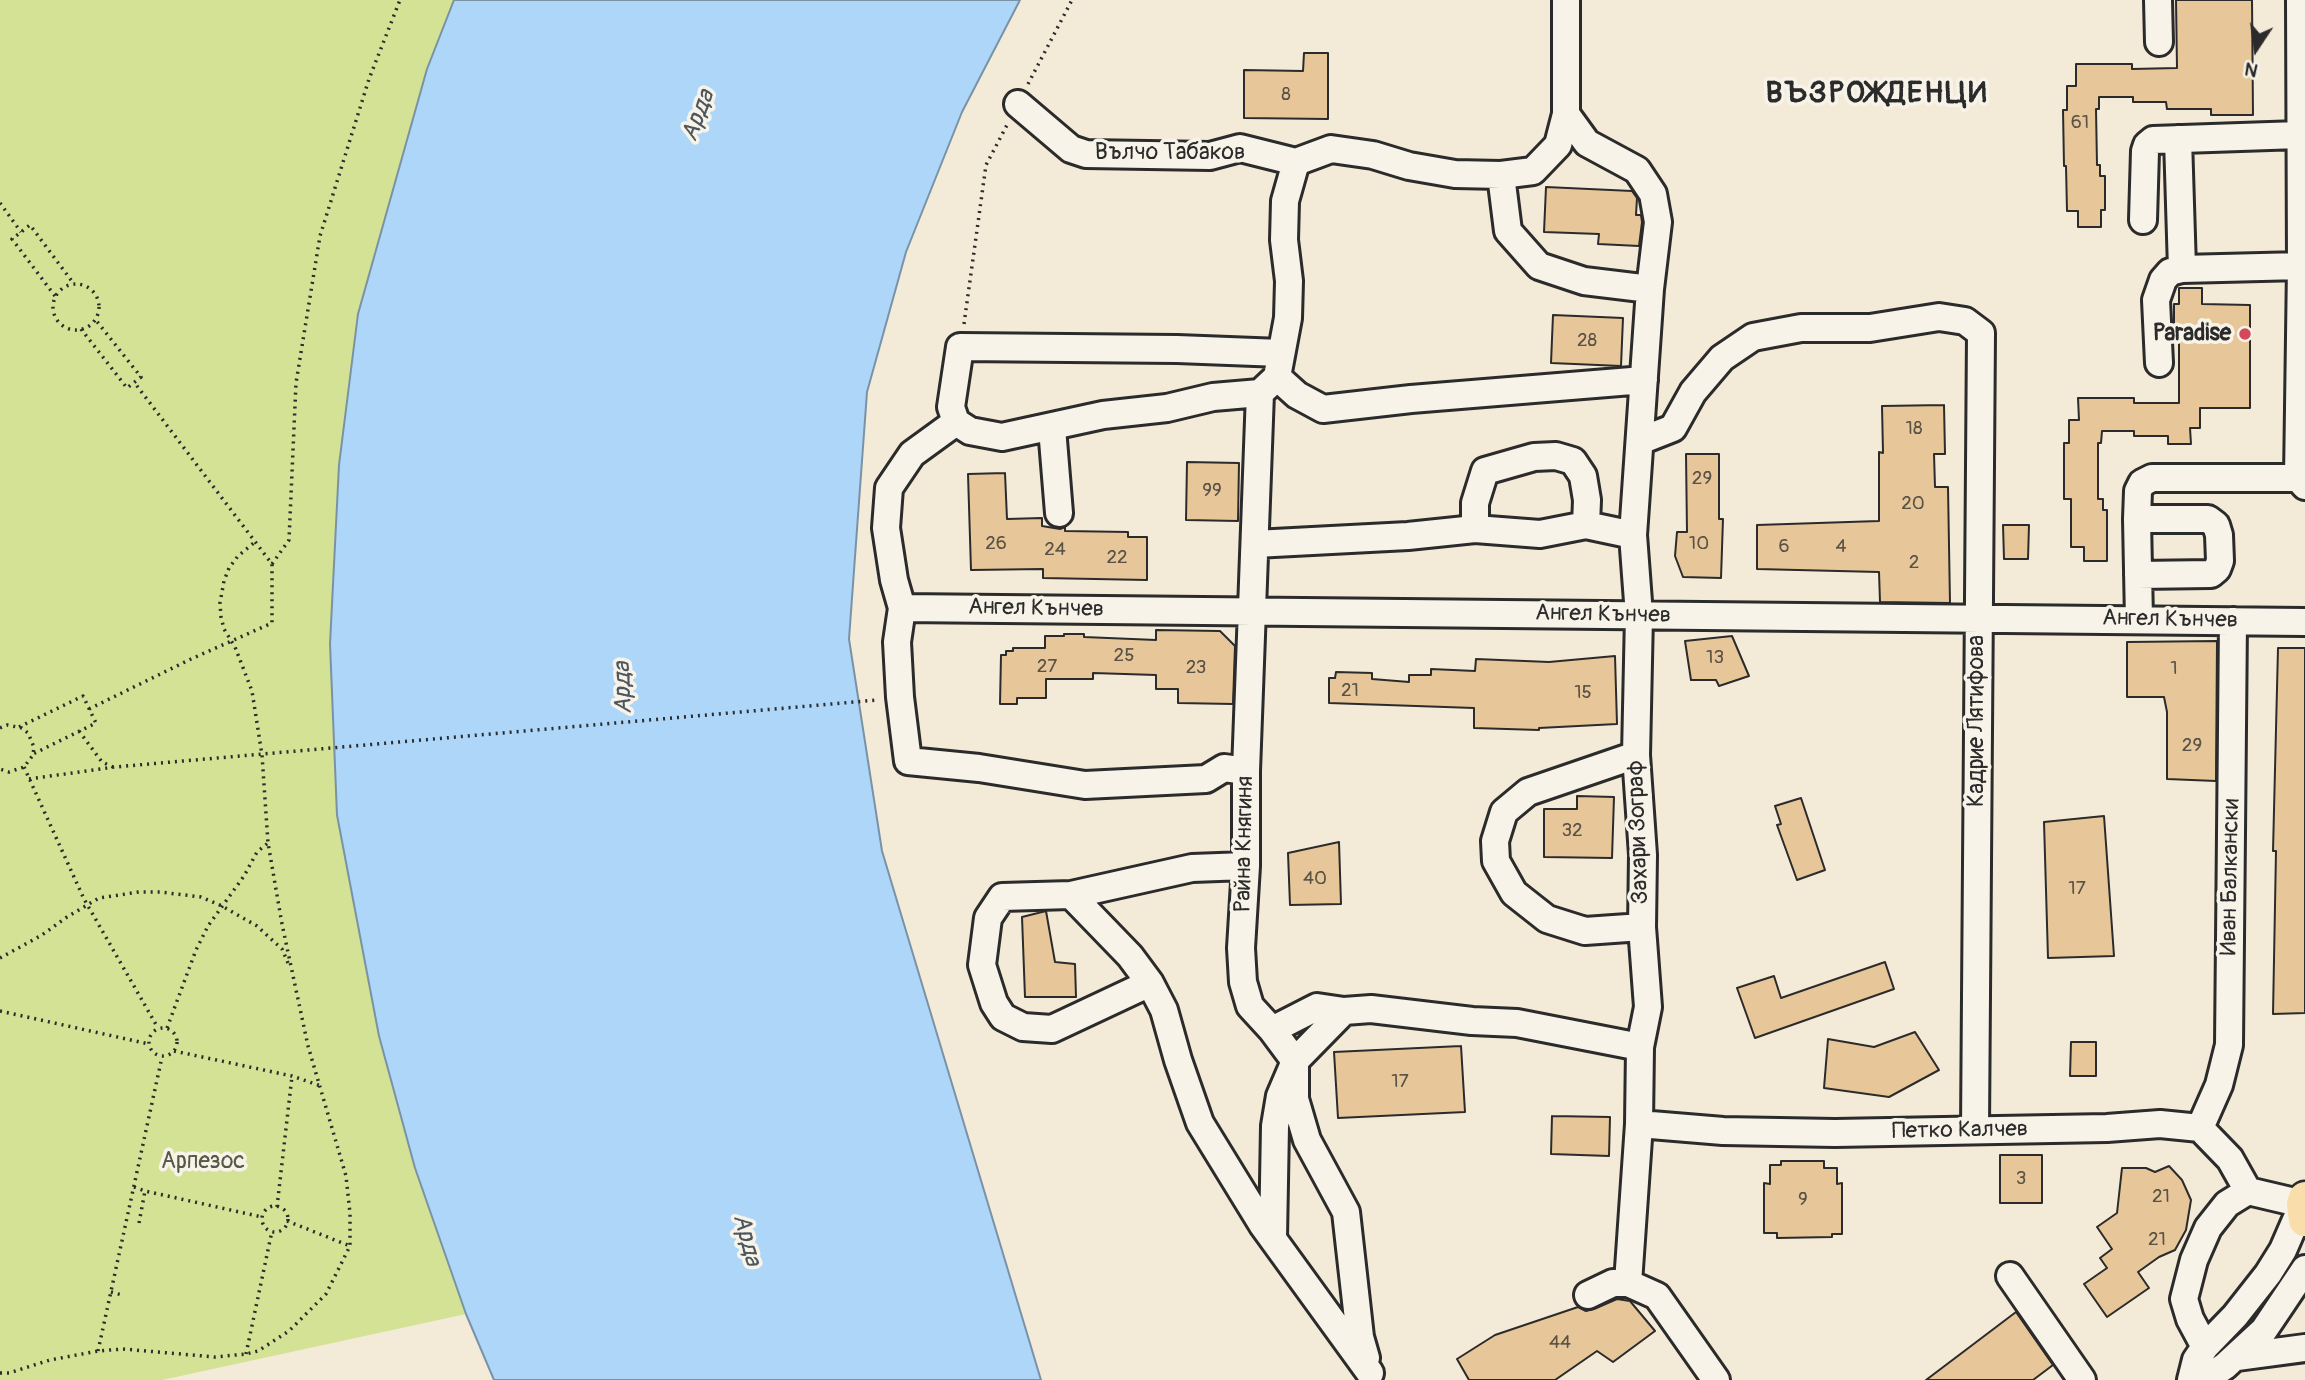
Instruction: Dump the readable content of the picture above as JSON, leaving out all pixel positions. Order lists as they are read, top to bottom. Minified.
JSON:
{"streets":{"street":["Вълчо Табаков","Ангел Кънчев","Кадрие Лятифова","Захари Зограф","Райна Княгиня","Иван Балкански","Петко Калчев"]},"crossings":[["Вълчо Табаков","Райна Княгиня"],["Ангел Кънчев","Кадрие Лятифова"],["Ангел Кънчев","Захари Зограф"],["Ангел Кънчев","Райна Княгиня"],["Ангел Кънчев","Иван Балкански"],["Кадрие Лятифова","Захари Зограф"],["Кадрие Лятифова","Петко Калчев"],["Захари Зограф","Петко Калчев"],["Иван Балкански","Петко Калчев"]],"districts":["ВЪЗРОЖДЕНЦИ"],"water":["Арда"],"parks":["Арпезос"],"places":["Paradise"],"house_numbers":["8","61","28","18","29","99","20","26","10","6","4","24","22","2","25","13","27","23","1","21","15","29","32","40","17","17","3","21","9","21","44"],"north":"bottom"}
